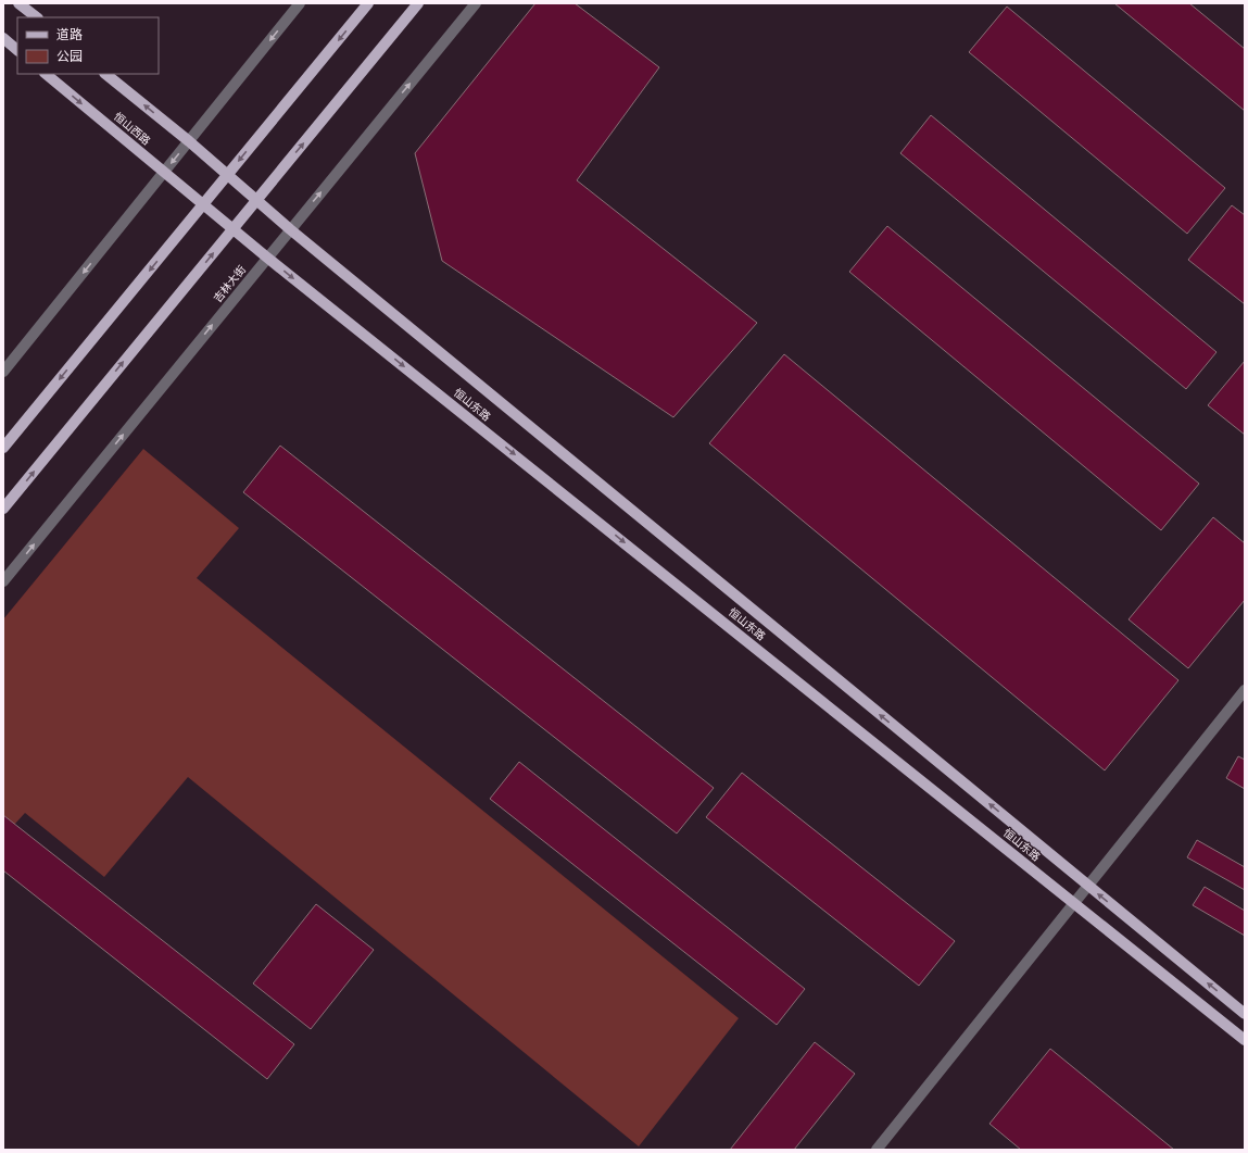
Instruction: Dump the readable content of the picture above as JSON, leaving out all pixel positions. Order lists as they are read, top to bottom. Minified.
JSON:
{"streets":{"main road":["恒山西路","恒山东路"],"street":["吉林大街"]},"crossings":[["恒山西路","恒山东路"],["吉林大街","恒山东路"]],"one_way":["吉林大街"],"legend":["道路","公园"]}
